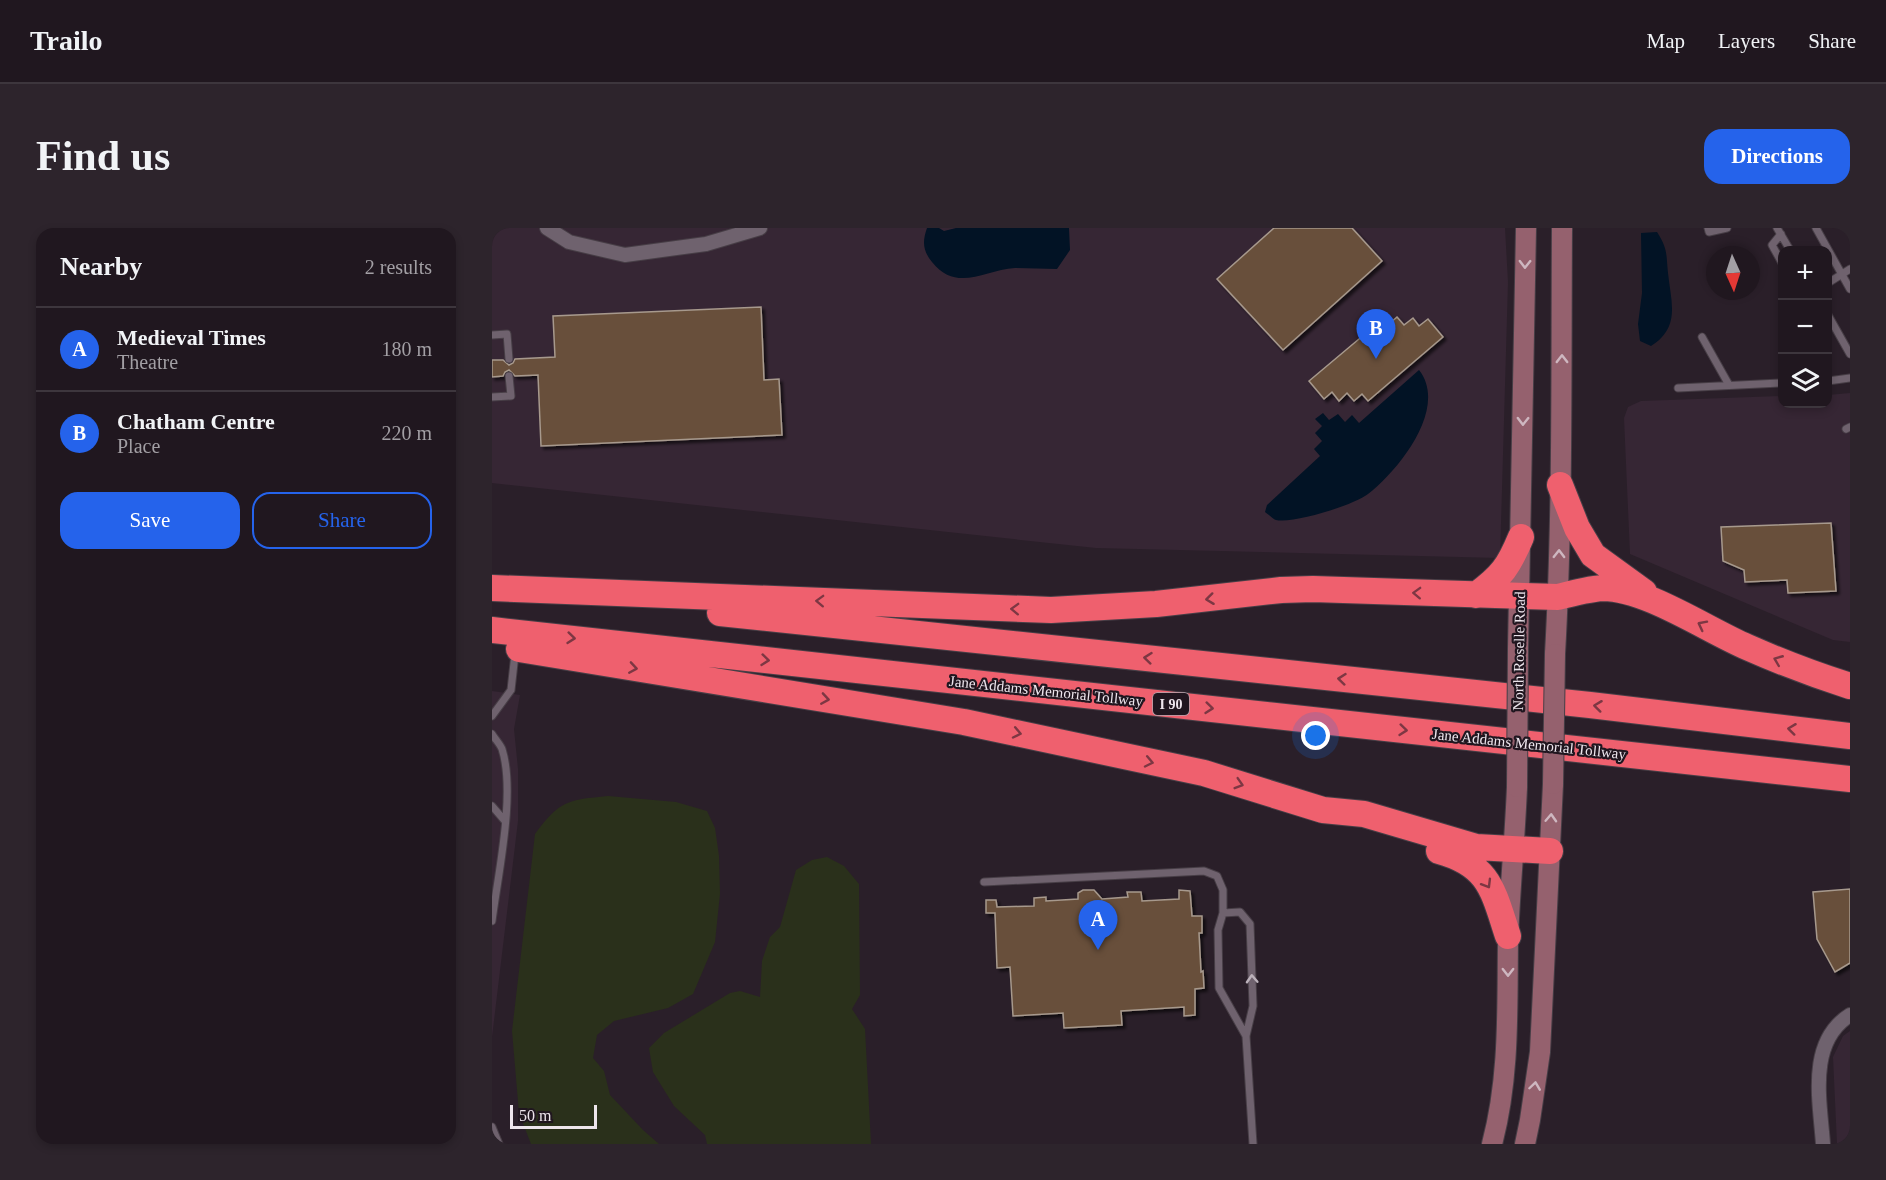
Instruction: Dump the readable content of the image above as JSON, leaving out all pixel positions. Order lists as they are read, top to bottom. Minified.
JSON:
{"streets":{"highway":["Jane Addams Memorial Tollway","I 90"],"main road":["North Roselle Road"]},"scale_bar":"50 m","north":"bottom","page":{"header":"Trailo","nav":["Map","Layers","Share"],"buttons":["Directions",["Save","Share"]],"title":"Find us","heading":["Nearby","2 results"],"map_buttons":["+","−"],"list":[{"mark":"A","name":"Medieval Times","note":"Theatre","value":"180 m"},{"mark":"B","name":"Chatham Centre","note":"Place","value":"220 m"}],"pins":["B","A"],"scale":"50 m"}}
